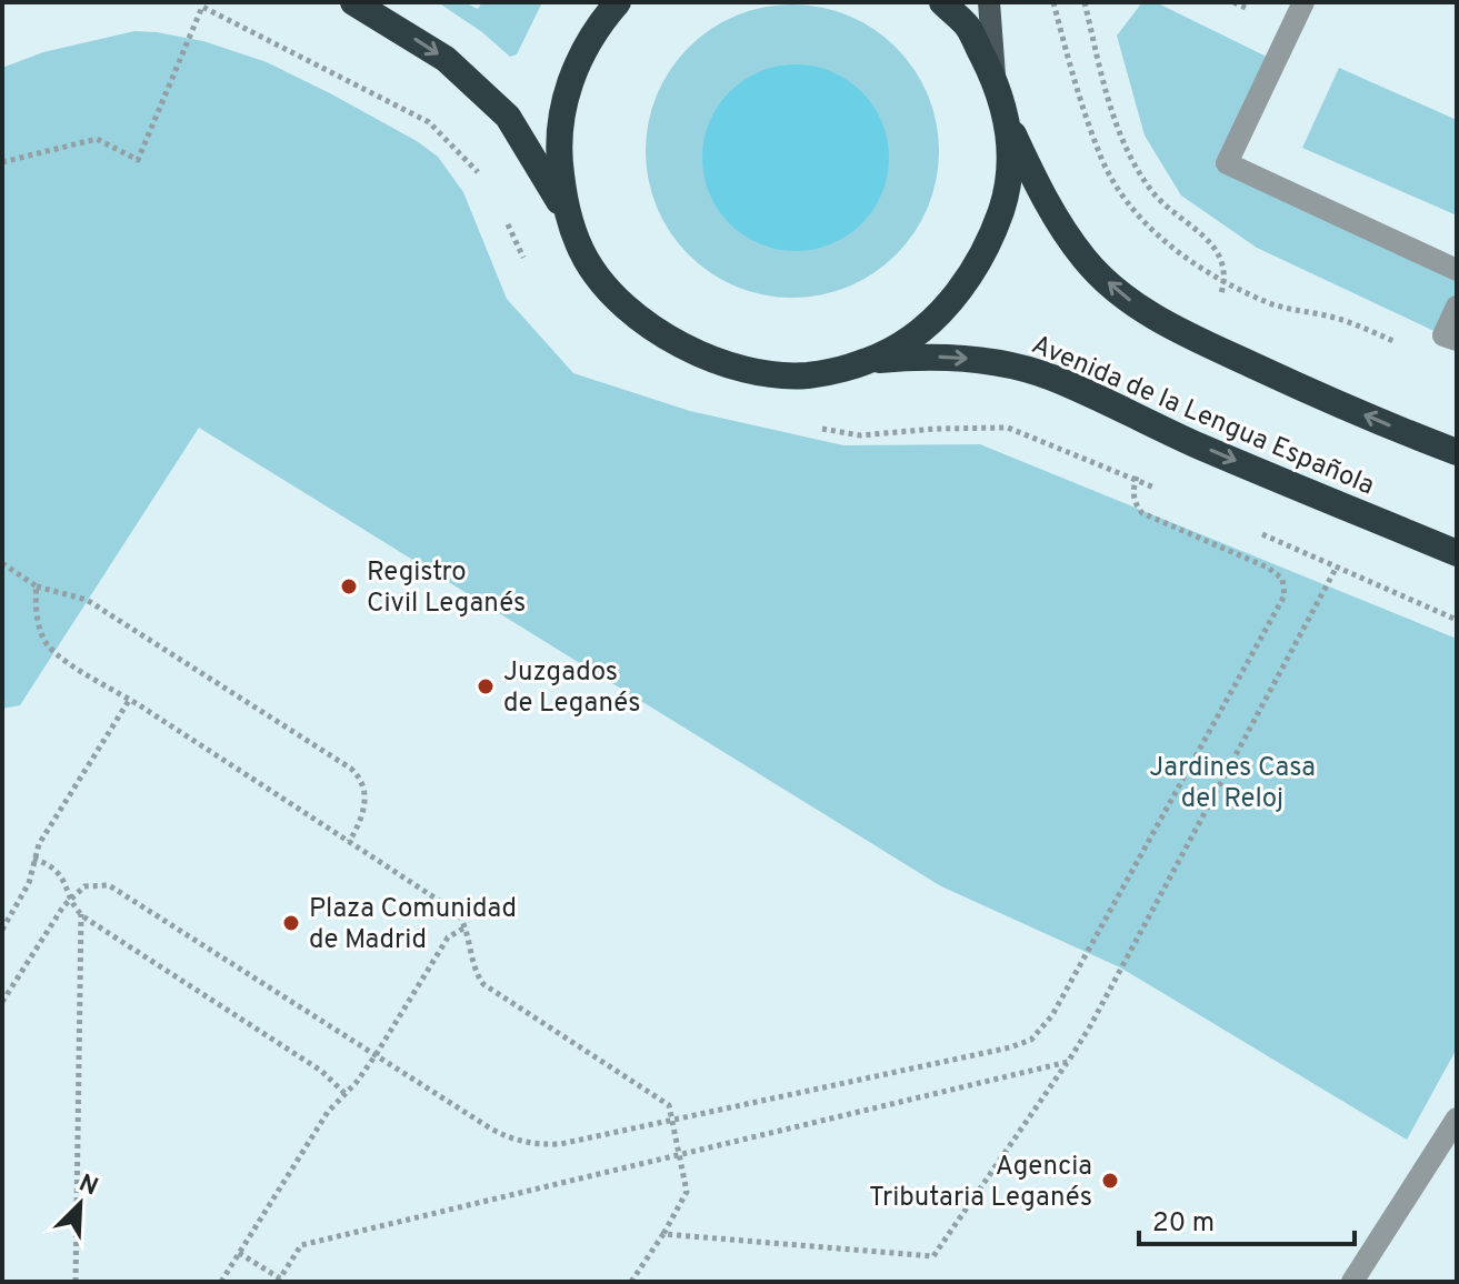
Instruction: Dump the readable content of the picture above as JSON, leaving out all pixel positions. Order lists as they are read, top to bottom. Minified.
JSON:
{"streets":{"highway":["Avenida de la Lengua Española"]},"parks":["Jardines Casa del Reloj"],"places":["Registro Civil Leganés","Juzgados de Leganés","Plaza Comunidad de Madrid","Agencia Tributaria Leganés"],"scale_bar":"20 m","north":"top right"}
